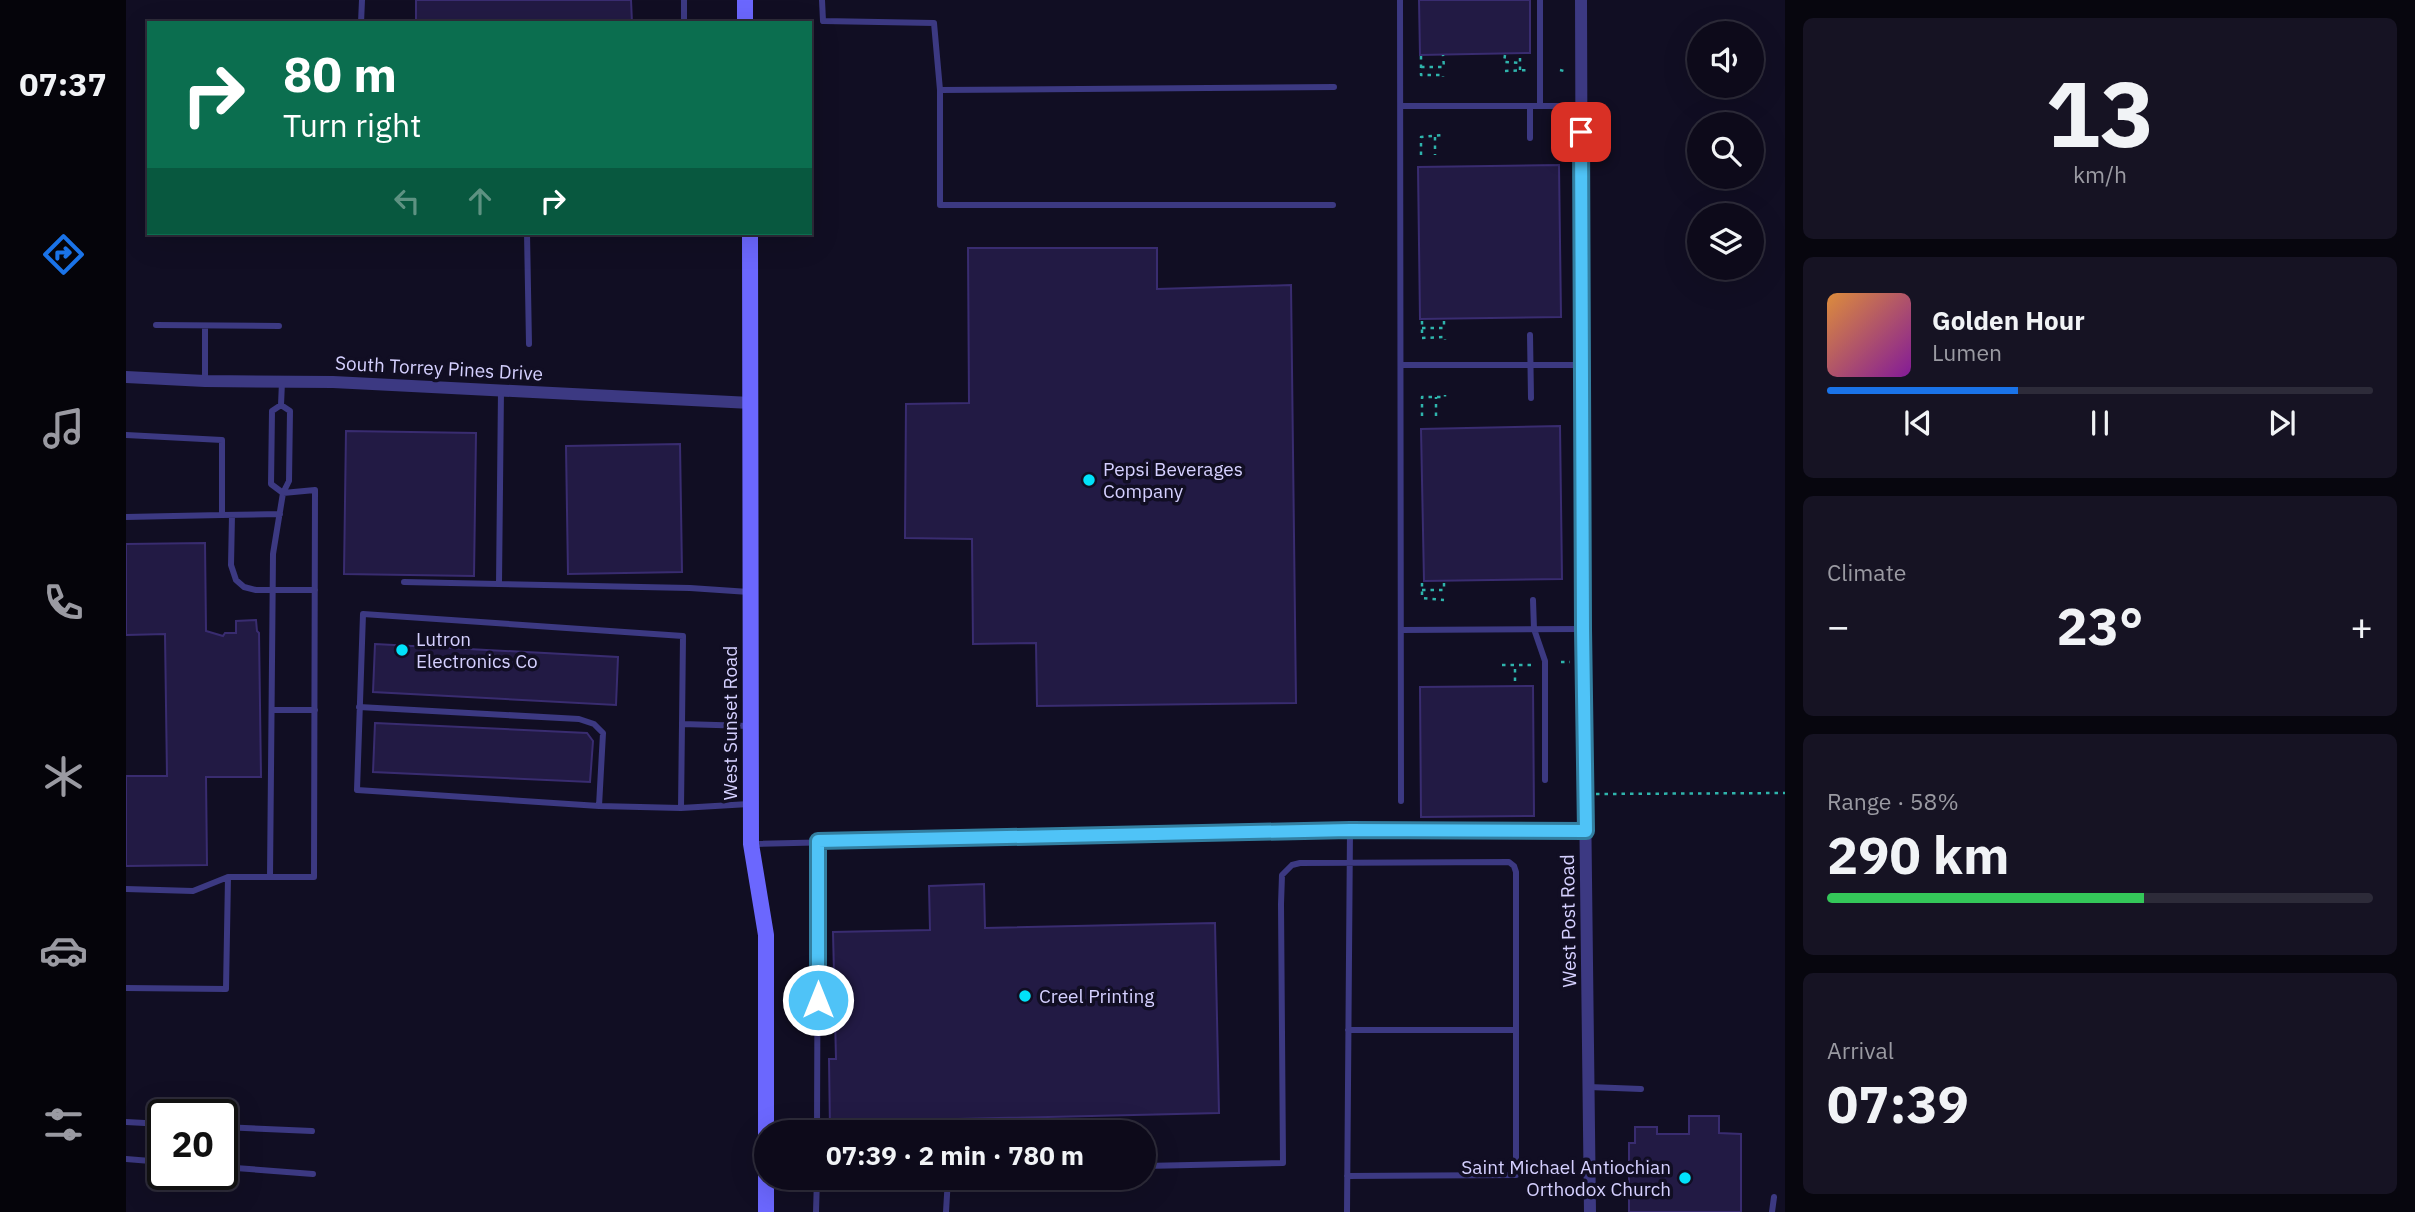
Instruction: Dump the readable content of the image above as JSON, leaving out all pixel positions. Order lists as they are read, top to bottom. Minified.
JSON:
{"streets":{"main road":["West Sunset Road"],"street":["South Torrey Pines Drive","West Post Road"]},"crossings":[["South Torrey Pines Drive","West Sunset Road"]],"places":["Pepsi Beverages Company","Lutron Electronics Co","Creel Printing","Saint Michael Antiochian Orthodox Church"],"page":{"tabs":"07:37","tile":[["13","km/h"],"Climate",["Range · 58%","290 km"],["Arrival","07:39"]],"turn":["80 m","Turn right"],"song":["Golden Hour","Lumen"],"heat":["−","23°","+"],"limit":"20","trip":"07:39 · 2 min · 780 m"}}
